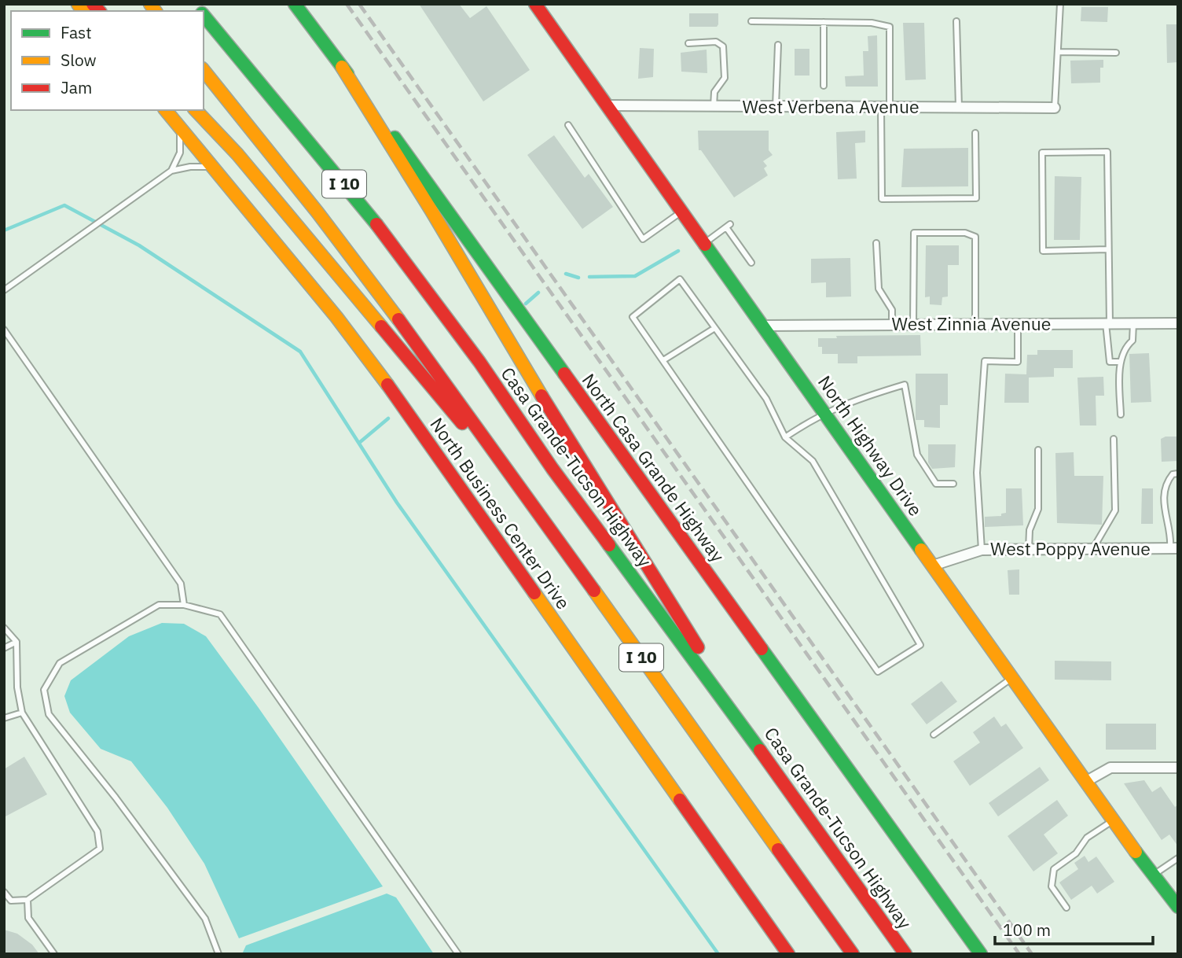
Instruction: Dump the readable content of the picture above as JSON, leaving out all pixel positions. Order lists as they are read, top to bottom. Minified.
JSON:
{"streets":{"main road":["I 10","North Highway Drive","Casa Grande-Tucson Highway","North Casa Grande Highway","North Business Center Drive"],"street":["West Verbena Avenue","West Zinnia Avenue","West Poppy Avenue"]},"crossings":[["West Verbena Avenue","North Highway Drive"],["West Zinnia Avenue","North Highway Drive"],["North Highway Drive","West Poppy Avenue"]],"legend":["Fast","Slow","Jam"],"scale_bar":"100 m"}
